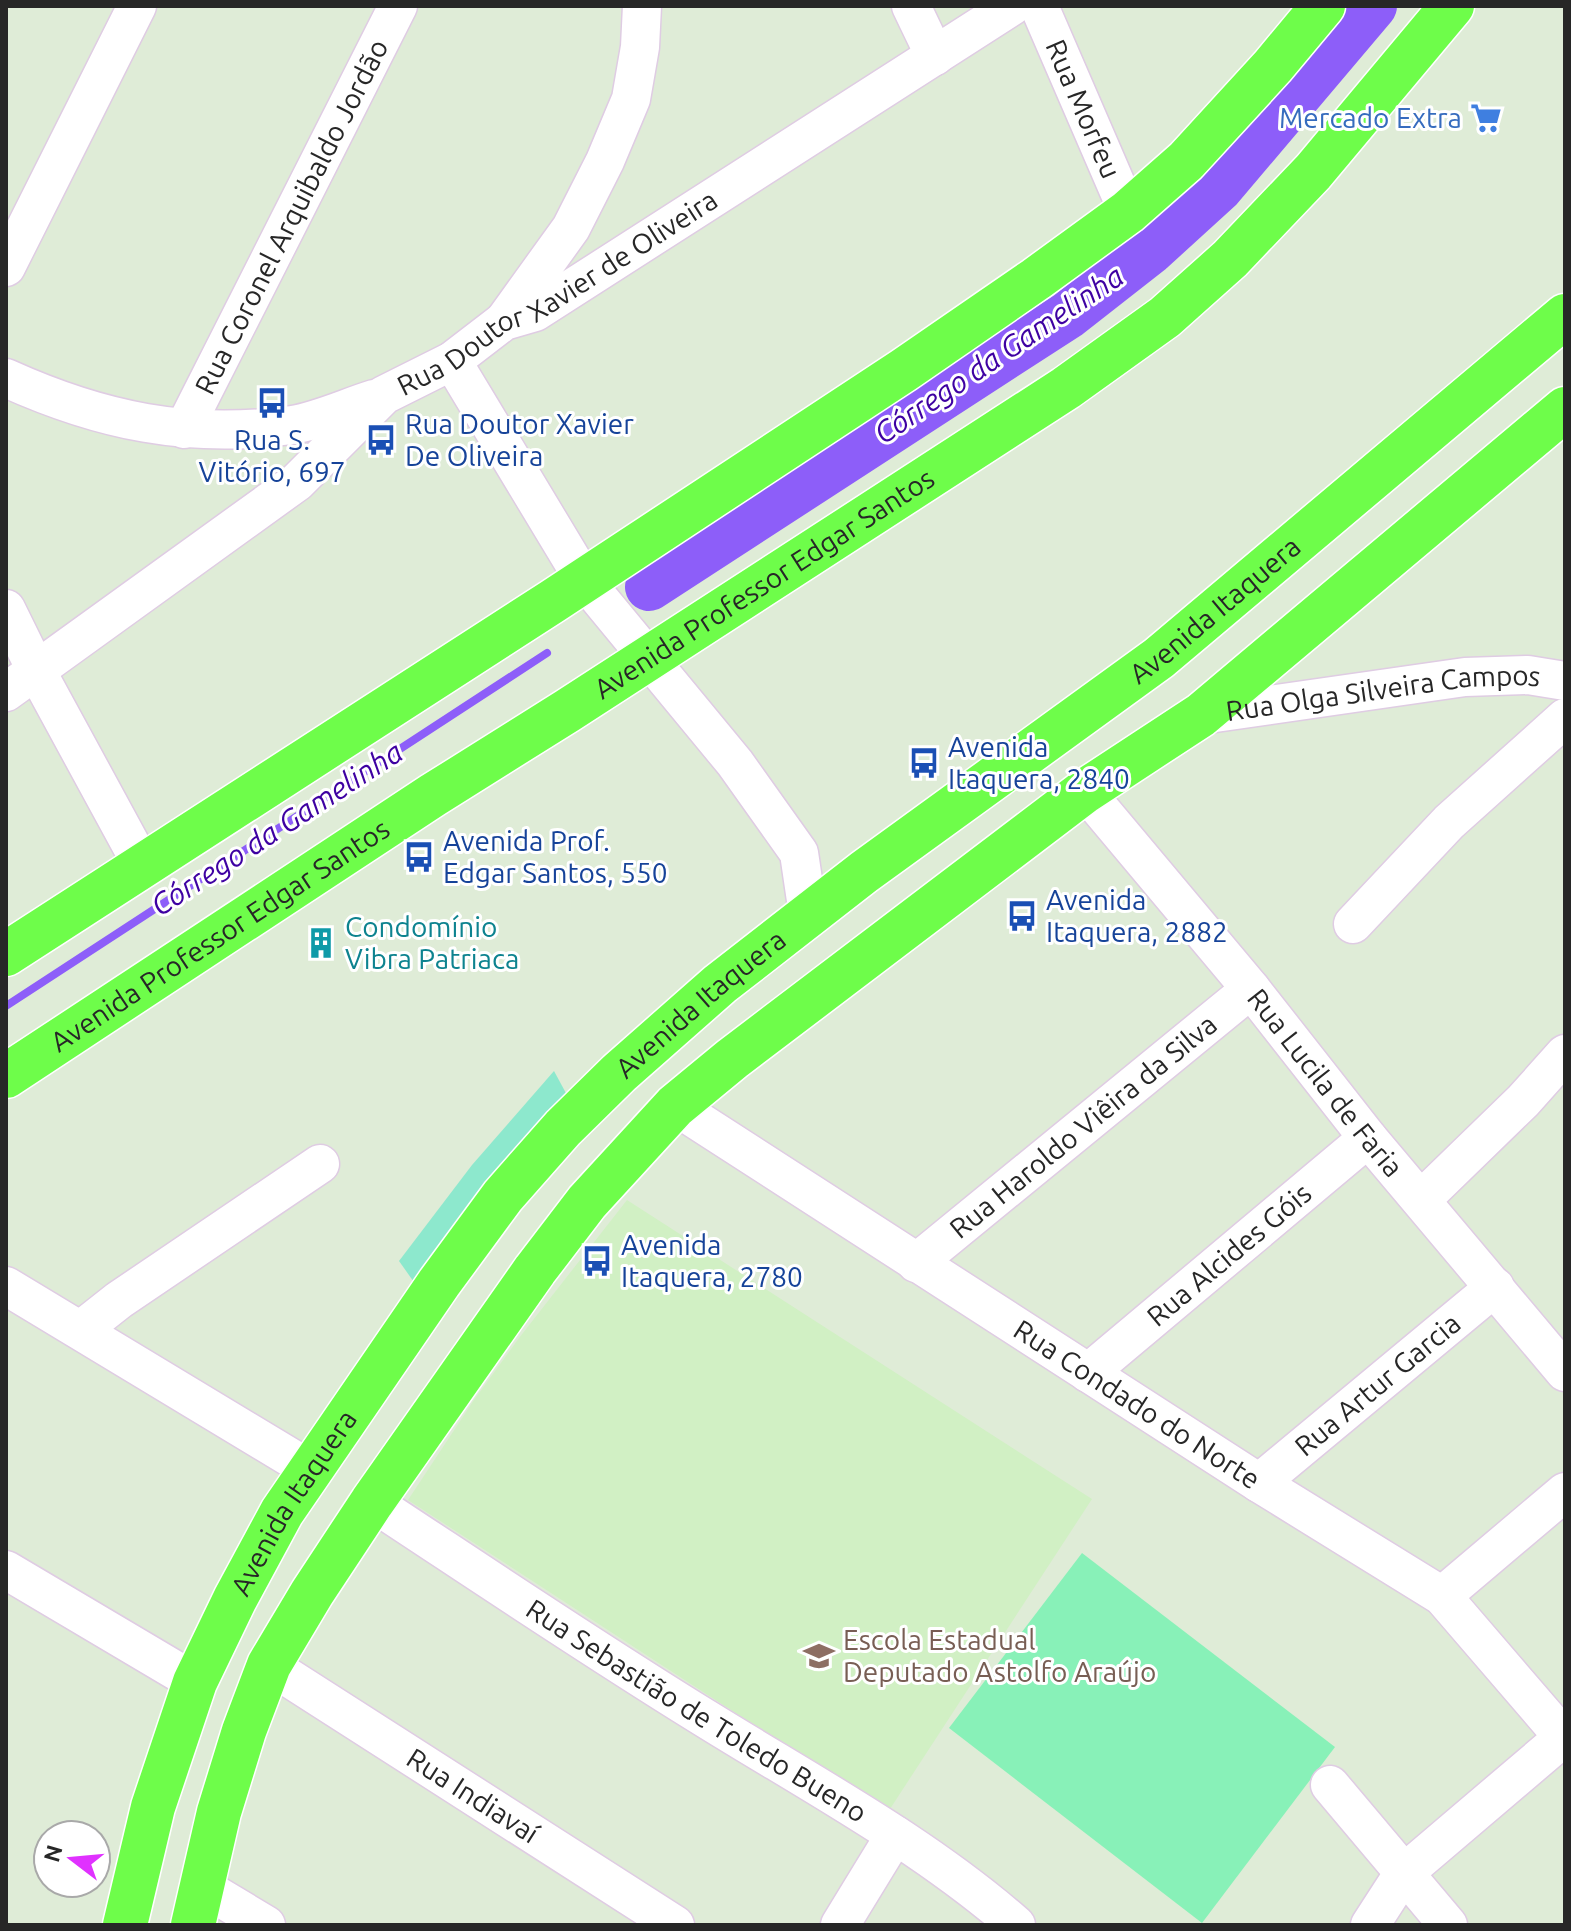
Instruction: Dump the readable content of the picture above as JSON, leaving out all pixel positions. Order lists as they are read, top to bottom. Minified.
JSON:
{"streets":{"main road":["Avenida Professor Edgar Santos","Avenida Itaquera"],"street":["Rua Morfeu","Rua Coronel Arquibaldo Jordão","Rua Doutor Xavier de Oliveira","Rua Olga Silveira Campos","Rua Lucila de Faria","Rua Haroldo Viêira da Silva","Rua Alcides Góis","Rua Artur Garcia","Rua Condado do Norte","Rua Sebastião de Toledo Bueno","Rua Indiavaí"]},"crossings":[["Rua Lucila de Faria","Rua Haroldo Viêira da Silva"],["Rua Lucila de Faria","Rua Alcides Góis"],["Rua Lucila de Faria","Rua Artur Garcia"],["Rua Haroldo Viêira da Silva","Rua Condado do Norte"],["Rua Alcides Góis","Rua Condado do Norte"],["Rua Artur Garcia","Rua Condado do Norte"]],"water":["Córrego da Gamelinha"],"places":{"supermarket":["Mercado Extra"],"bus stop":["Rua S. Vitório, 697","Rua Doutor Xavier De Oliveira","Avenida Itaquera, 2840","Avenida Prof. Edgar Santos, 550","Avenida Itaquera, 2882","Avenida Itaquera, 2780"],"building":["Condomínio Vibra Patriaca"],"school or university":["Escola Estadual Deputado Astolfo Araújo"]},"north":"left"}
